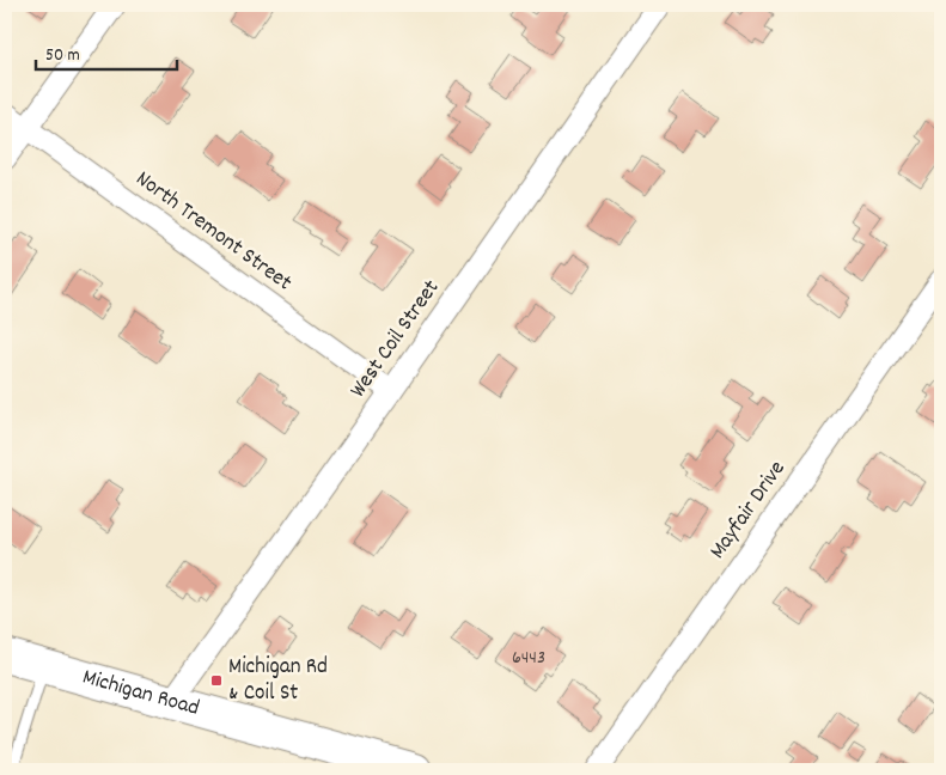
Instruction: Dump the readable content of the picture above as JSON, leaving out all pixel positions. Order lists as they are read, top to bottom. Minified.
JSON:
{"streets":{"main road":["Michigan Road"],"street":["North Tremont Street","West Coil Street","Mayfair Drive"]},"crossings":[["North Tremont Street","West Coil Street"],["West Coil Street","Michigan Road"]],"places":{"transit":["Michigan Rd & Coil St"]},"house_numbers":["6443"],"scale_bar":"50 m"}
